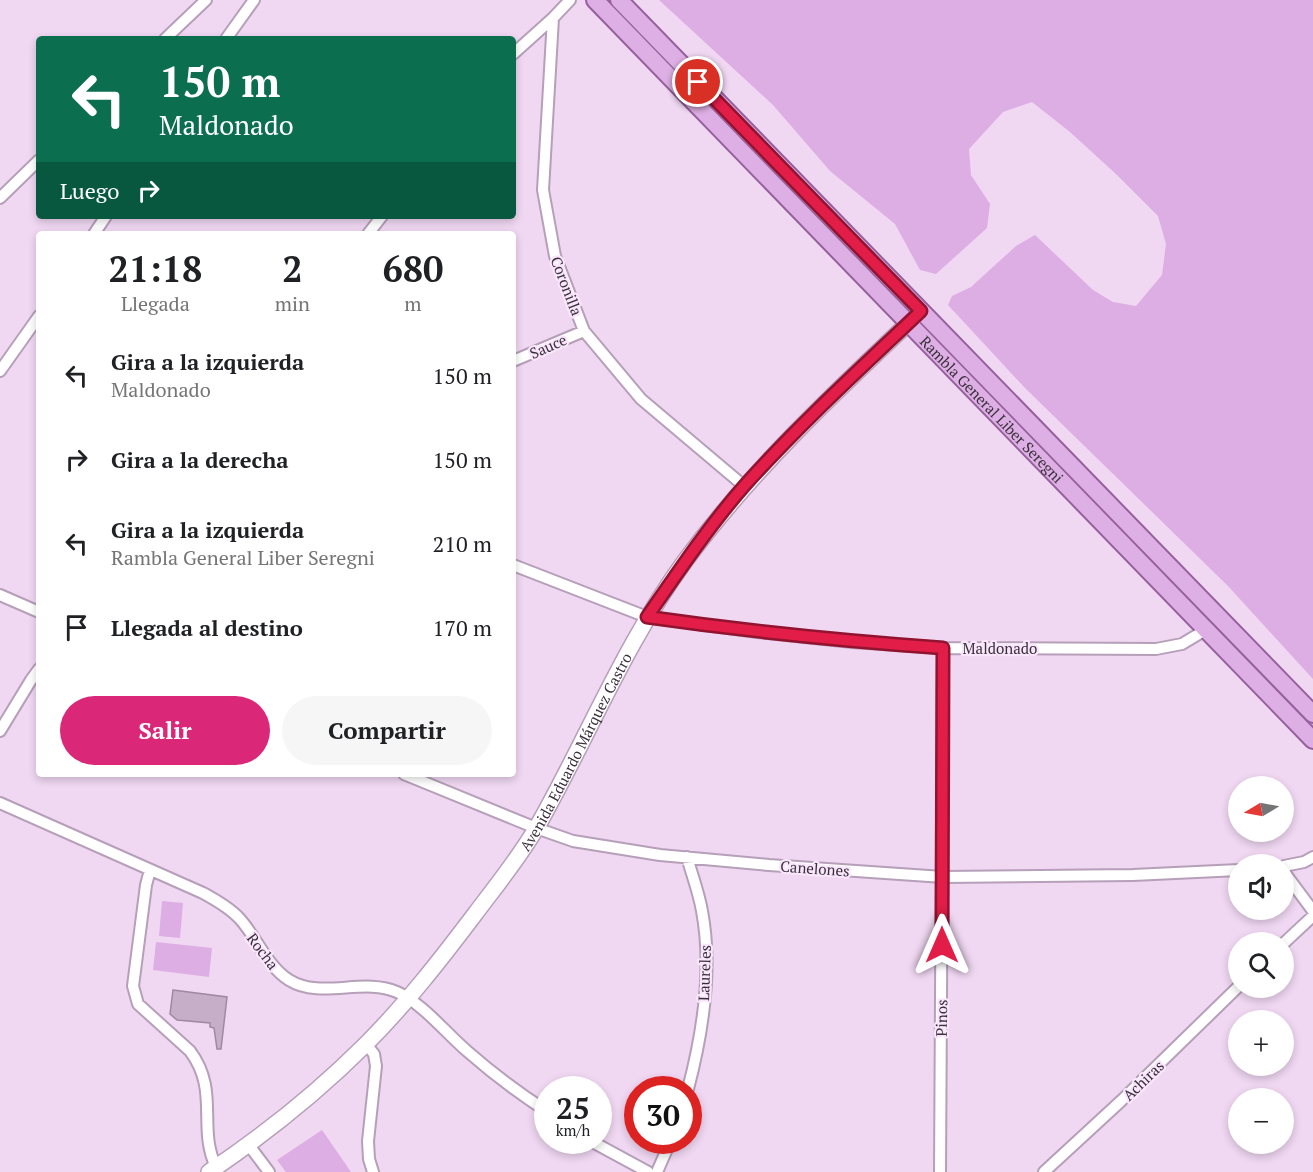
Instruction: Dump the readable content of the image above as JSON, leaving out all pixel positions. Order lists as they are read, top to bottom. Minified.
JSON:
{"streets":{"main road":["Rambla General Liber Seregni"],"street":["Coronilla","Sauce","Maldonado","Avenida Eduardo Márquez Castro","Canelones","Rocha","Laureles","Pinos","Achiras"]},"crossings":[["Coronilla","Sauce"],["Coronilla","Avenida Eduardo Márquez Castro"],["Rambla General Liber Seregni","Maldonado"],["Rambla General Liber Seregni","Avenida Eduardo Márquez Castro"],["Maldonado","Avenida Eduardo Márquez Castro"],["Maldonado","Pinos"],["Avenida Eduardo Márquez Castro","Canelones"],["Avenida Eduardo Márquez Castro","Rocha"],["Canelones","Laureles"],["Canelones","Pinos"]],"north":"left","page":{"turn":["150 m","Maldonado"],"then":"Luego","eta":["21:18","Llegada","2","min","680","m"],"list":[{"name":"Gira a la izquierda","note":"Maldonado","value":"150 m"},{"name":"Gira a la derecha","value":"150 m"},{"name":"Gira a la izquierda","note":"Rambla General Liber Seregni","value":"210 m"},{"name":"Llegada al destino","value":"170 m"}],"buttons":["Salir","Compartir"],"map_buttons":["+","−"],"speed":"25 km/h","limit":"30"}}
